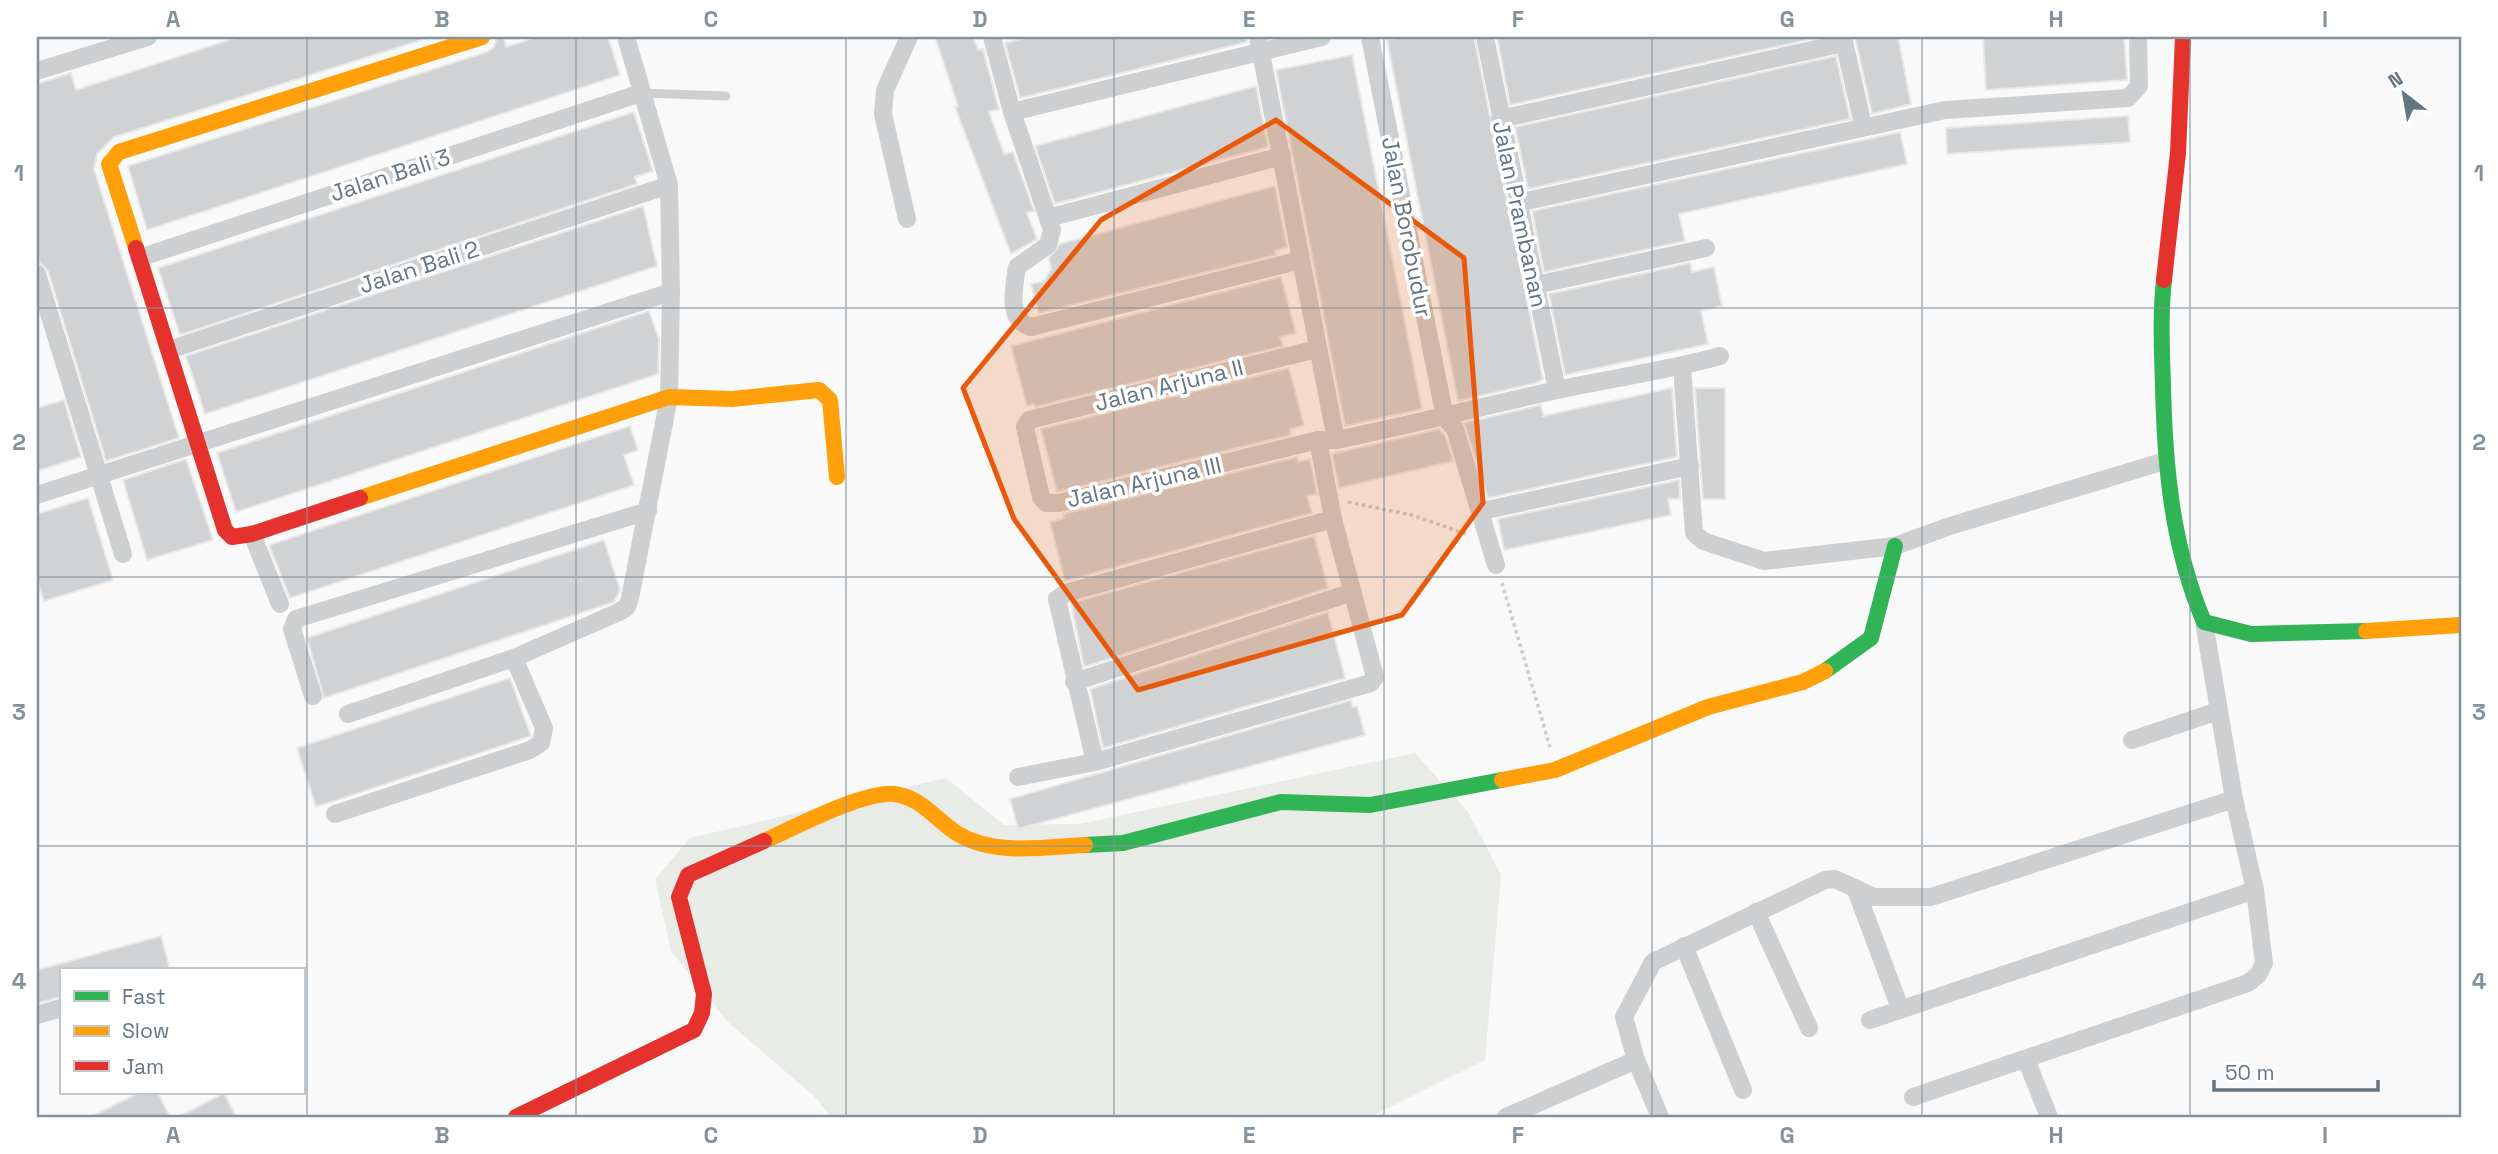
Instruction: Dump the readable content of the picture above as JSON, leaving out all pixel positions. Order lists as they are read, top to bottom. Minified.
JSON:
{"streets":{"street":["Jalan Bali 3","Jalan Prambanan","Jalan Borobudur","Jalan Bali 2","Jalan Arjuna II","Jalan Arjuna III"]},"crossings":[["Jalan Arjuna II","Jalan Arjuna III"]],"legend":["Fast","Slow","Jam"],"scale_bar":"50 m","north":"top left","grid":{"columns":["A","B","C","D","E","F","G","H","I"],"rows":["1","2","3","4"]}}
